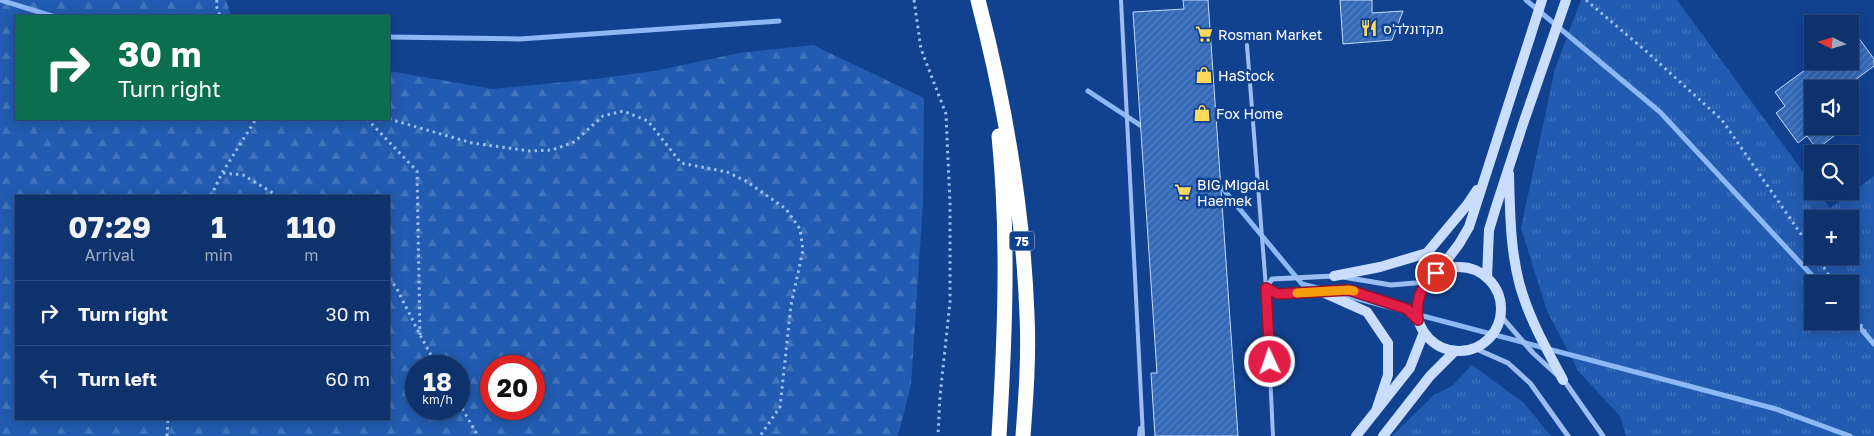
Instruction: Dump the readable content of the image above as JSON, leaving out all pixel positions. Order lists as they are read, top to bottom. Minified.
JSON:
{"streets":{"highway":["75"]},"places":{"restaurant":["מקדונלד'ס"],"supermarket":["Rosman Market","BIG Migdal Haemek"],"shop":["HaStock","Fox Home"]},"north":"left","page":{"map_buttons":["+","−"],"turn":["30 m","Turn right"],"eta":["07:29","Arrival","1","min","110","m"],"list":[{"name":"Turn right","value":"30 m"},{"name":"Turn left","value":"60 m"}],"speed":"18 km/h","limit":"20"}}
